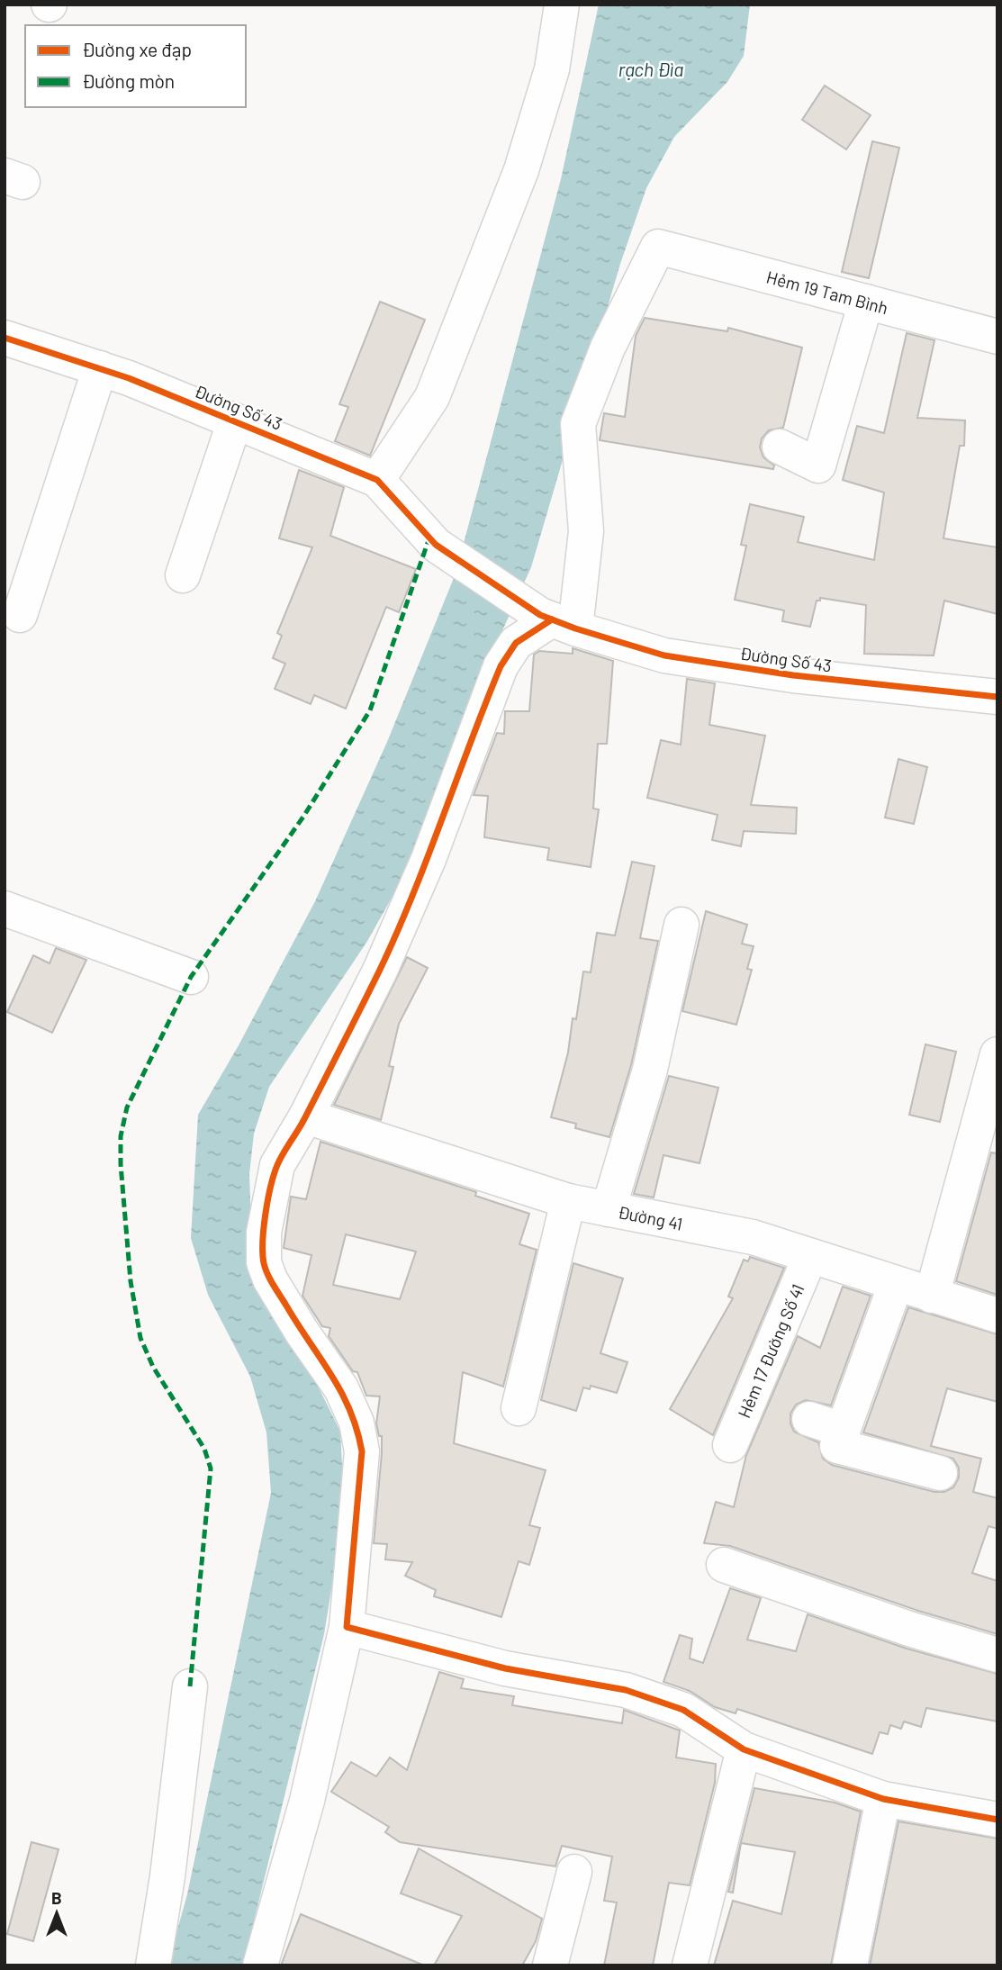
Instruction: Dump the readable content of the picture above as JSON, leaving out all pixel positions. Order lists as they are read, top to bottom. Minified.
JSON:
{"streets":{"street":["Hẻm 19 Tam Bình","Đường Số 43","Đường 41","Hẻm 17 Đường Số 41"]},"crossings":[["Hẻm 19 Tam Bình","Đường Số 43"],["Đường 41","Hẻm 17 Đường Số 41"]],"water":["rạch Đìa"],"legend":["Đường xe đạp","Đường mòn"],"north":"top"}
